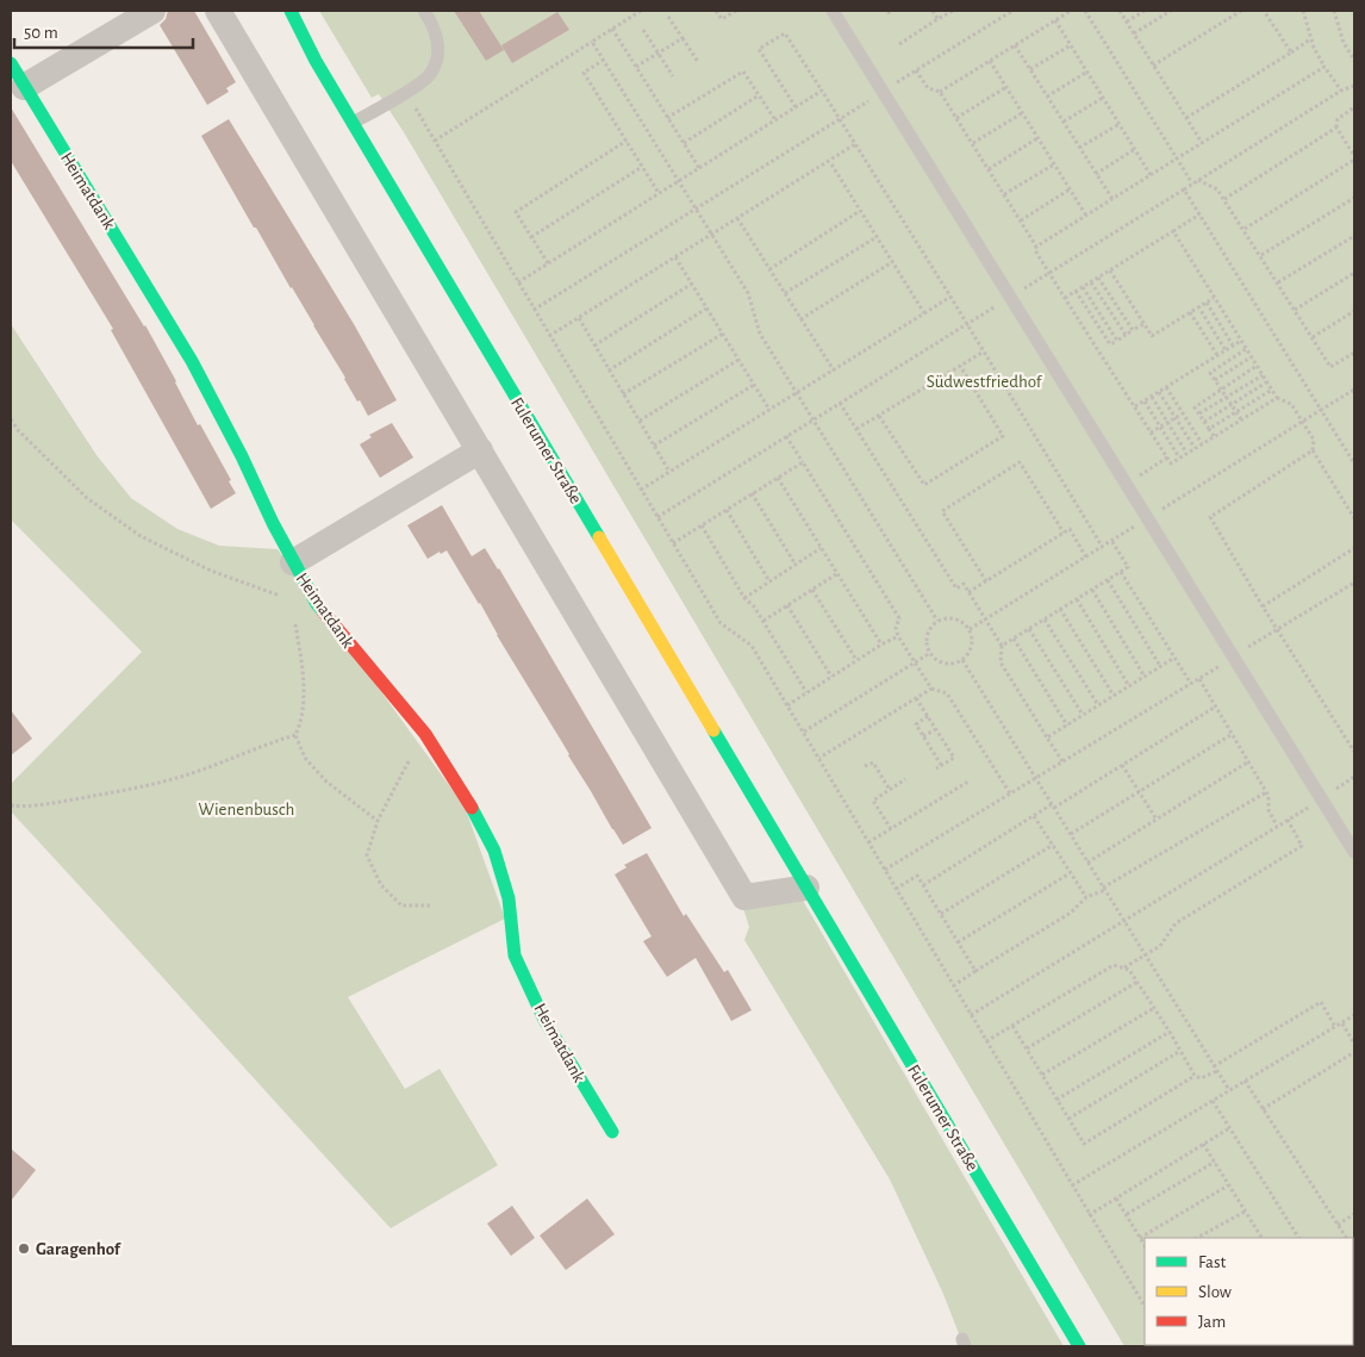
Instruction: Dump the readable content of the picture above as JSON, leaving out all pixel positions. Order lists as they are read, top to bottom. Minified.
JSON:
{"streets":{"main road":["Heimatdank","Fulerumer Straße"]},"parks":["Südwestfriedhof","Wienenbusch"],"places":["Garagenhof"],"legend":["Fast","Slow","Jam"],"scale_bar":"50 m"}
